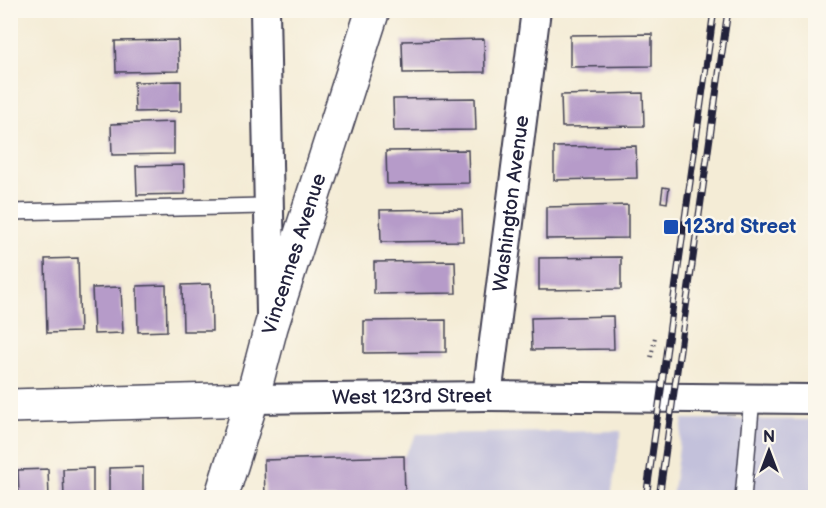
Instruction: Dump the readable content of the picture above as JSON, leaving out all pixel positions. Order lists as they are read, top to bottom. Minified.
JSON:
{"streets":{"main road":["Vincennes Avenue","West 123rd Street"],"street":["Washington Avenue"]},"crossings":[["Washington Avenue","West 123rd Street"],["Vincennes Avenue","West 123rd Street"]],"places":{"transit":["123rd Street"]},"north":"top"}
